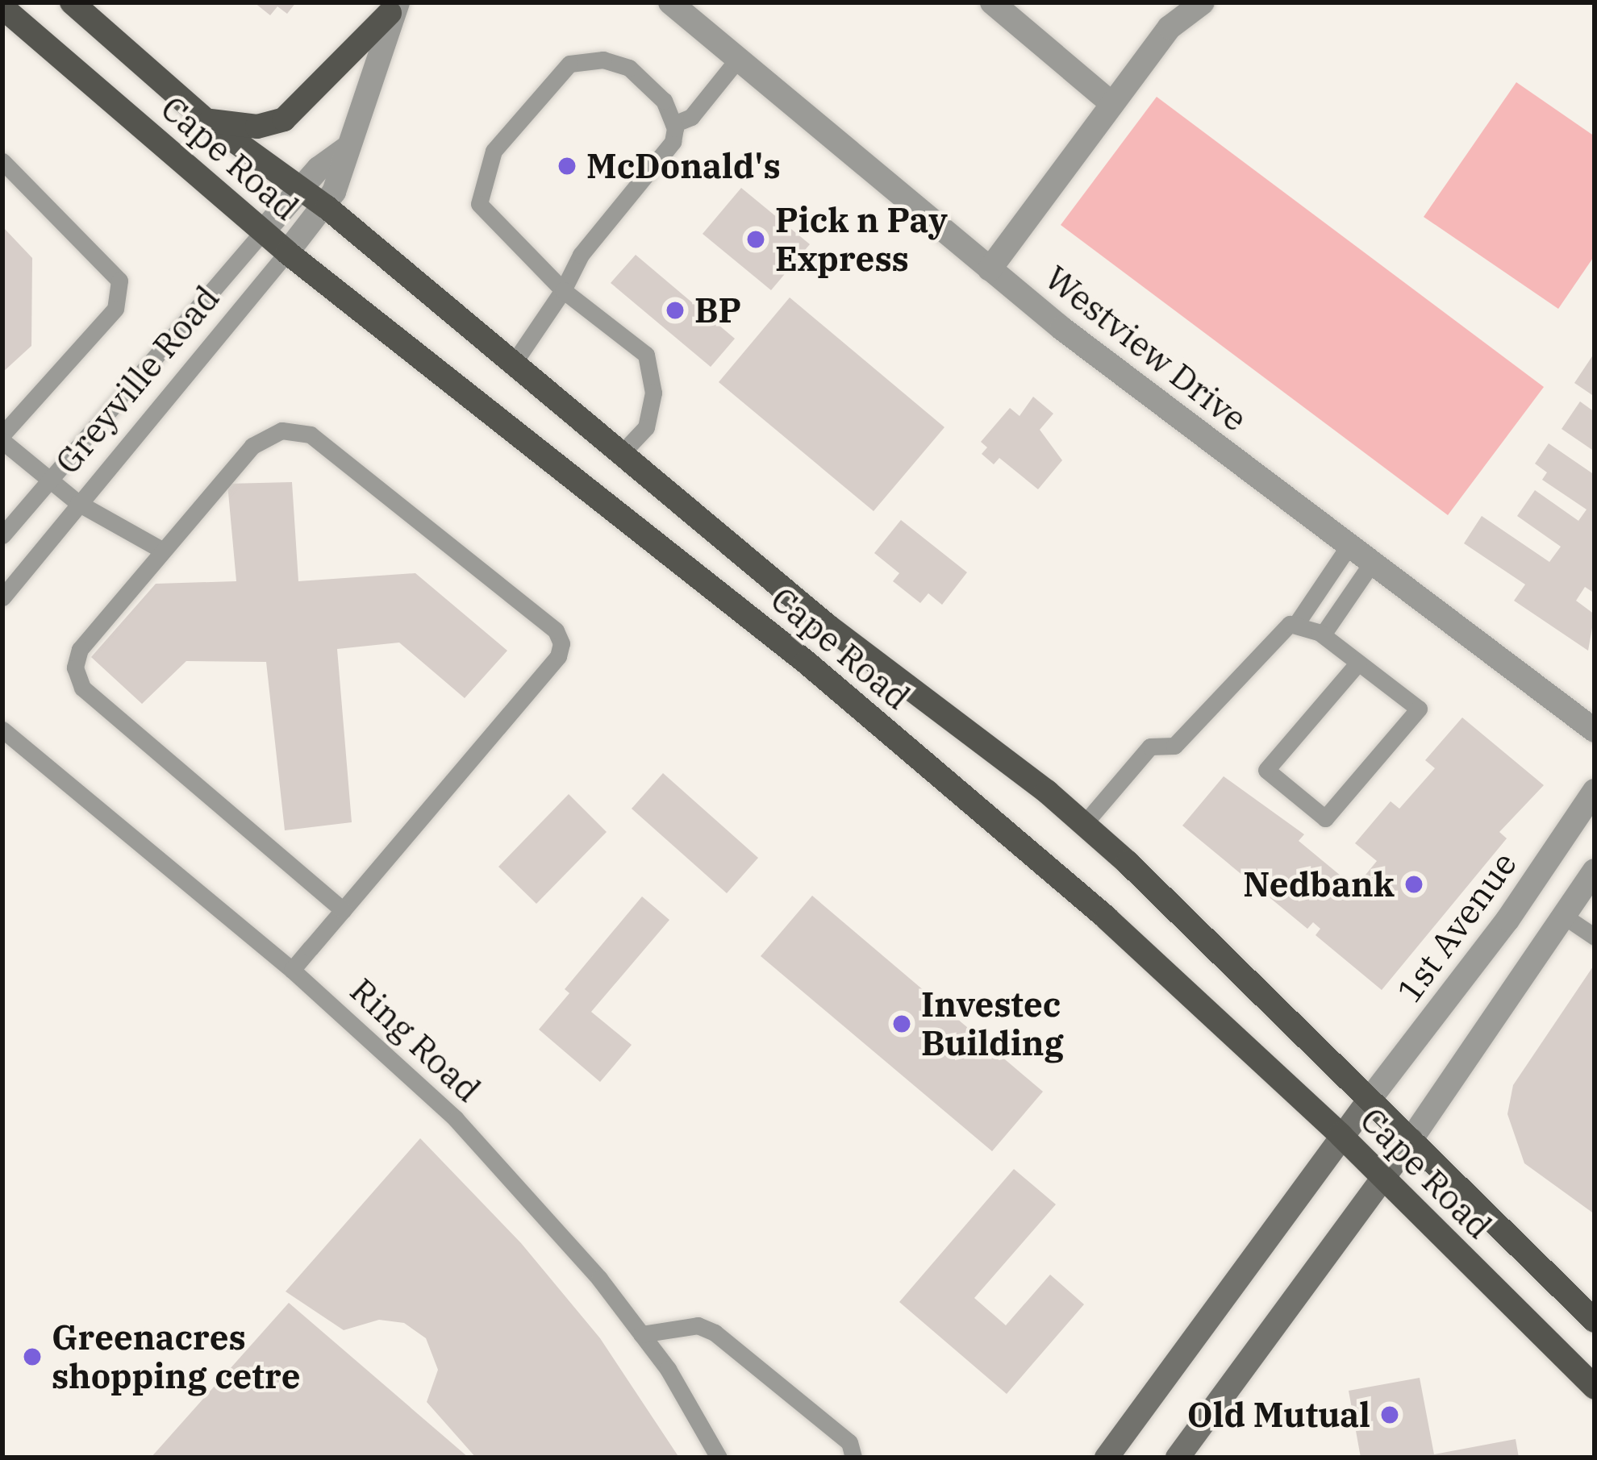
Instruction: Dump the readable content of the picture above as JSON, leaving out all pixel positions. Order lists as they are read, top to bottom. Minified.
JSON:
{"streets":{"main road":["Cape Road"],"street":["Westview Drive","Greyville Road","1st Avenue"],"lane":["Ring Road"]},"crossings":[["Cape Road","Greyville Road"],["Cape Road","1st Avenue"]],"places":["McDonald's","Pick n Pay Express","BP","Nedbank","Investec Building","Greenacres shopping cetre","Old Mutual"]}
